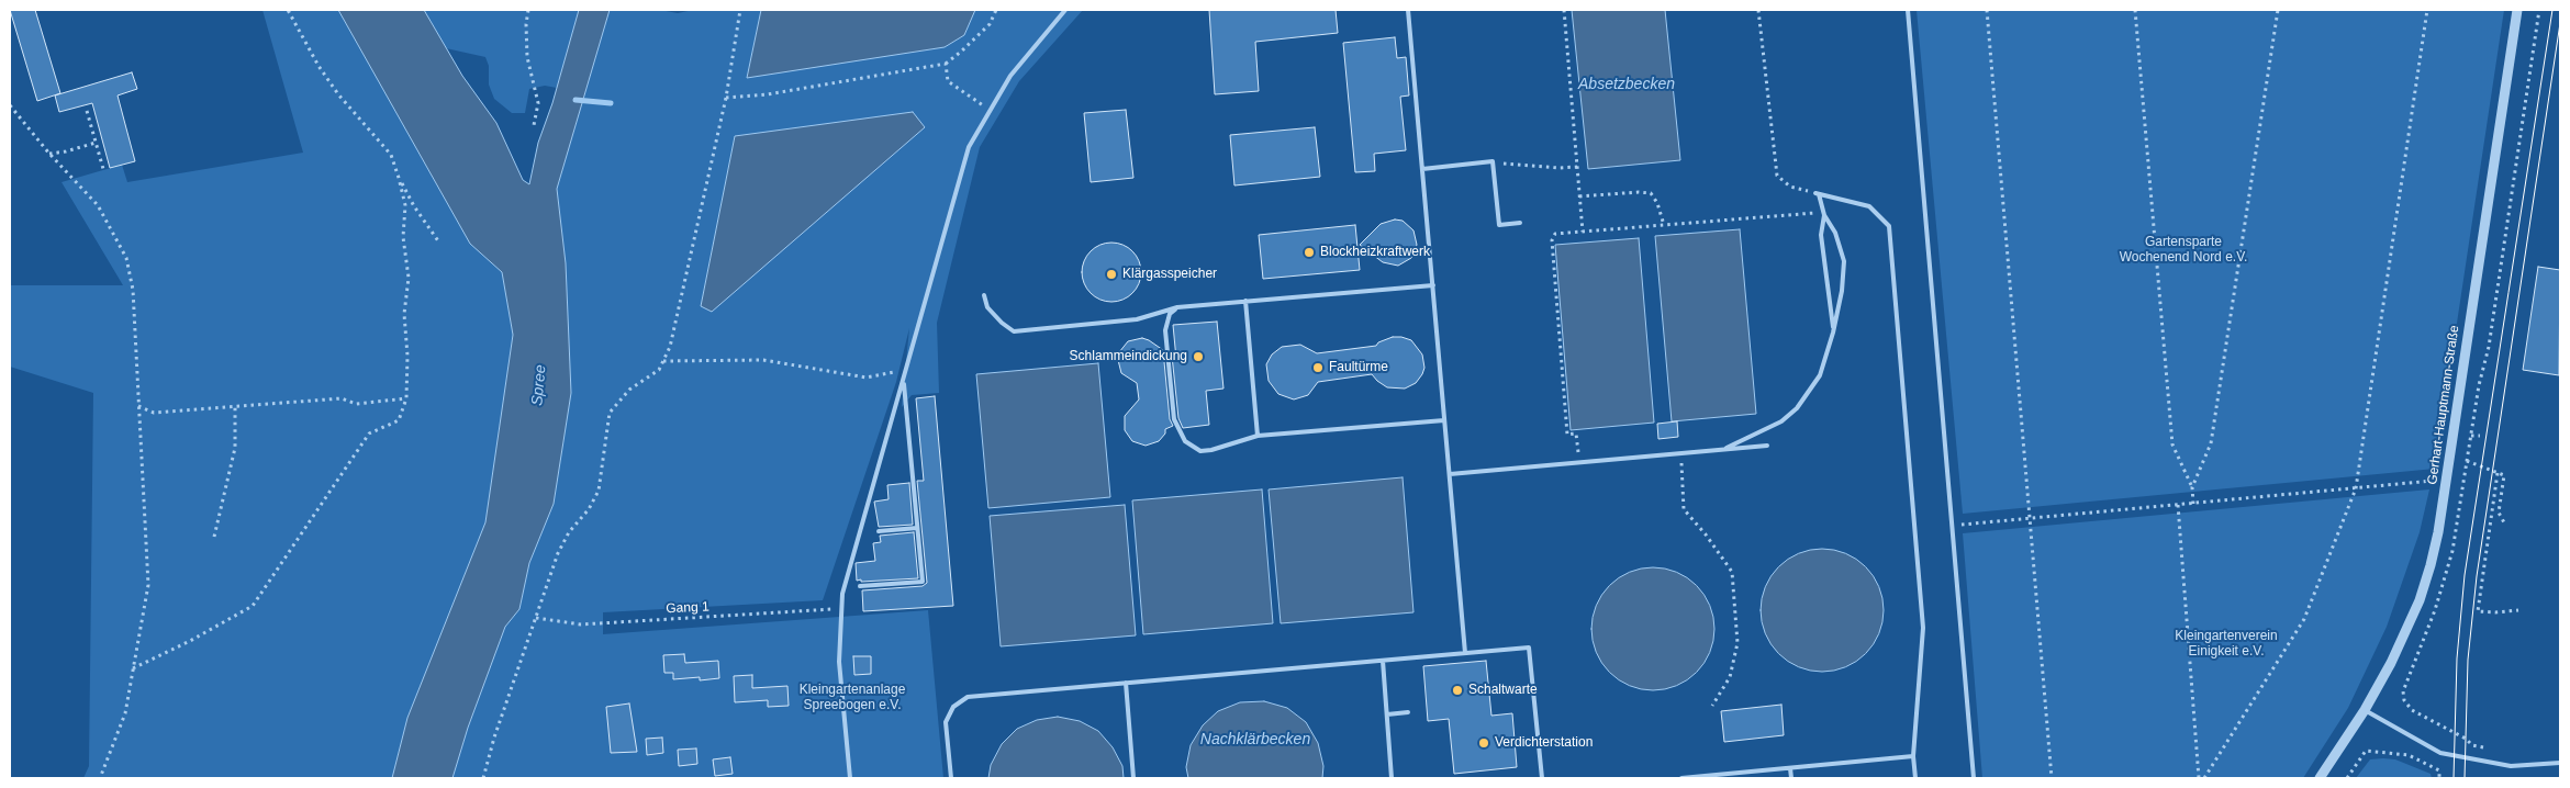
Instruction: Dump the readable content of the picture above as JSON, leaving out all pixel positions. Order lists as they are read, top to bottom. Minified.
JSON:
{"streets":{"street":["Gerhart-Hauptmann-Straße"],"path":["Gang 1"]},"water":["Absetzbecken","Spree","Nachklärbecken"],"parks":["Gartensparte Wochenend Nord e.V.","Kleingartenverein Einigkeit e.V.","Kleingartenanlage Spreebogen e.V."],"places":["Blockheizkraftwerk","Klärgasspeicher","Schlammeindickung","Faultürme","Schaltwarte","Verdichterstation"]}
